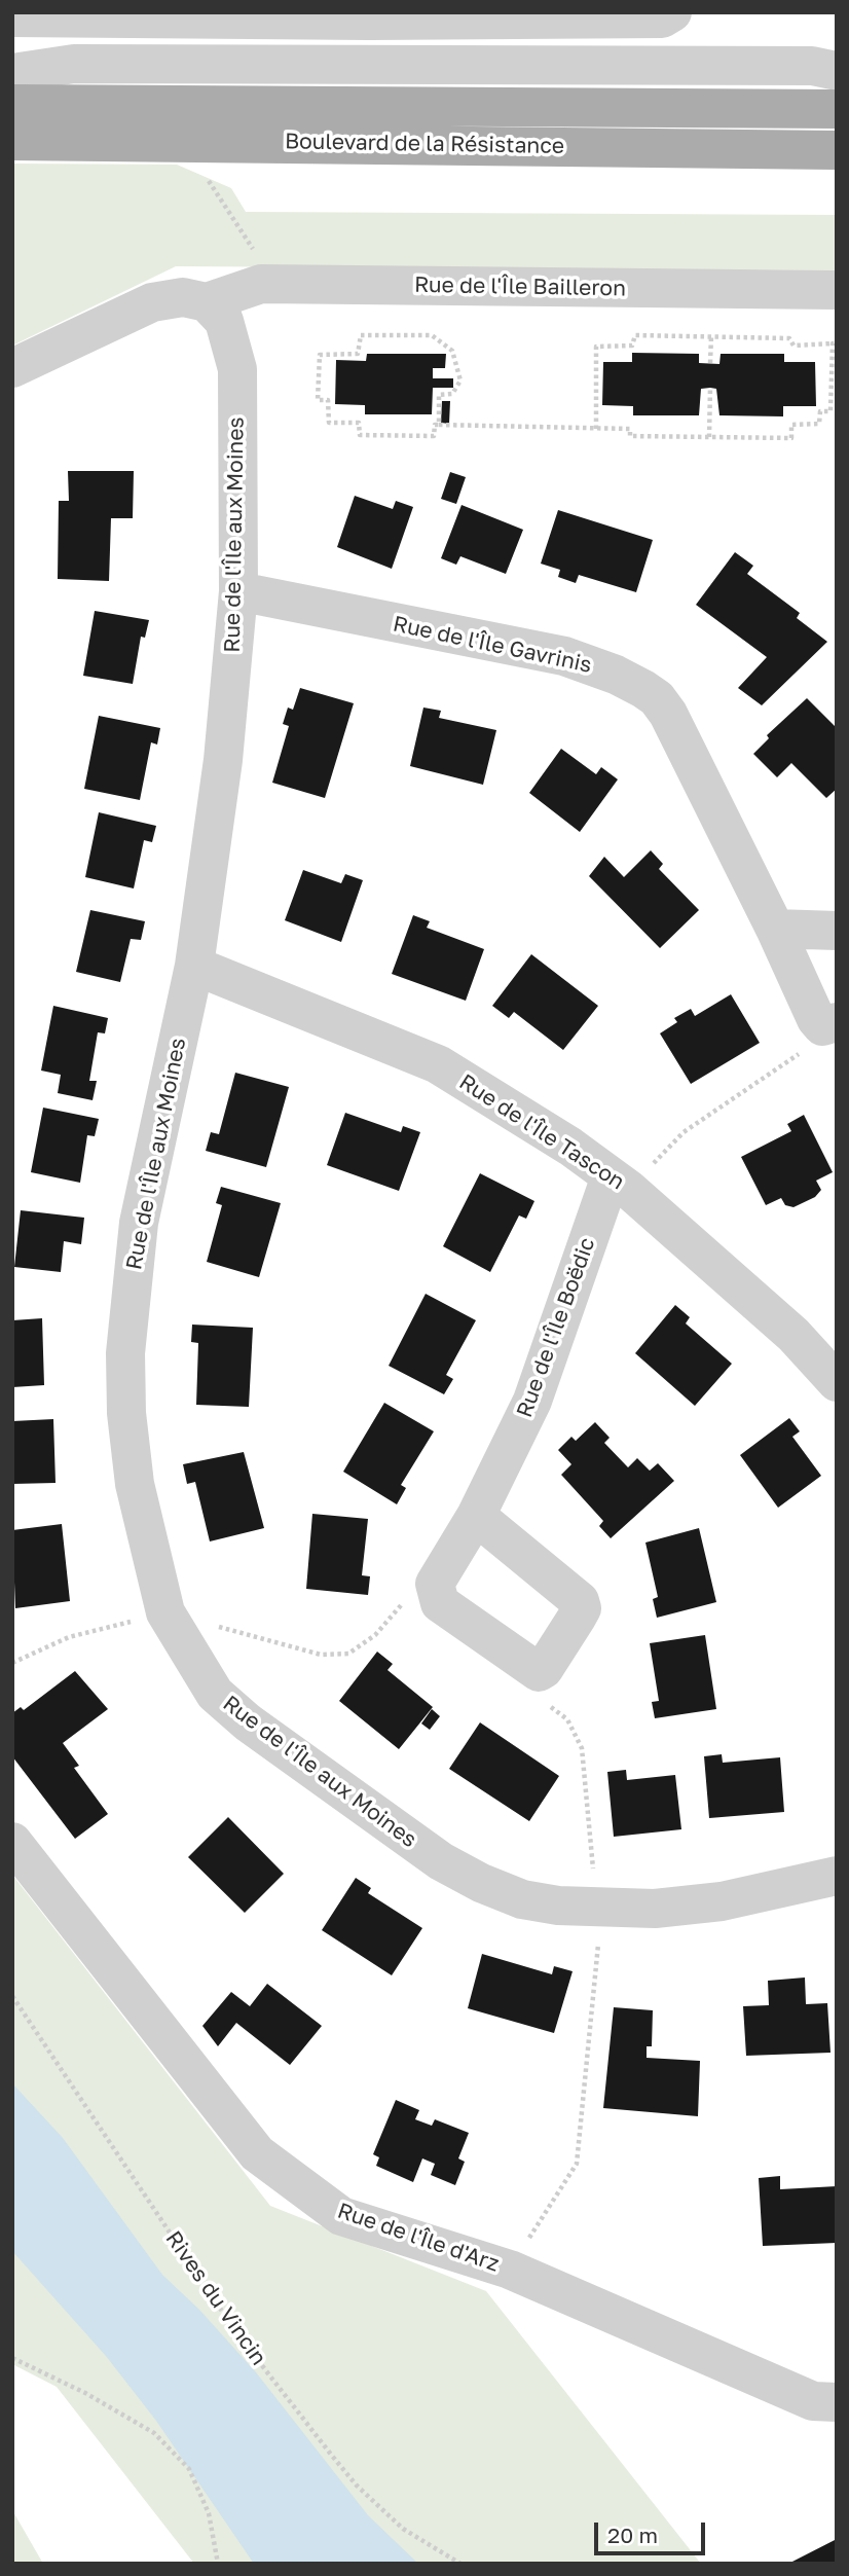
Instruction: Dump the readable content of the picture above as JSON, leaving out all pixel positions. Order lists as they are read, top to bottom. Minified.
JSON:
{"streets":{"main road":["Boulevard de la Résistance"],"street":["Rue de l'Île Bailleron","Rue de l'Île aux Moines","Rue de l'Île Gavrinis","Rue de l'Île Tascon","Rue de l'Île Boëdic","Rue de l'Île d'Arz"],"path":["Rives du Vincin"]},"crossings":[["Rue de l'Île Bailleron","Rue de l'Île aux Moines"],["Rue de l'Île aux Moines","Rue de l'Île Gavrinis"],["Rue de l'Île aux Moines","Rue de l'Île Tascon"],["Rue de l'Île Tascon","Rue de l'Île Boëdic"]],"scale_bar":"20 m"}
